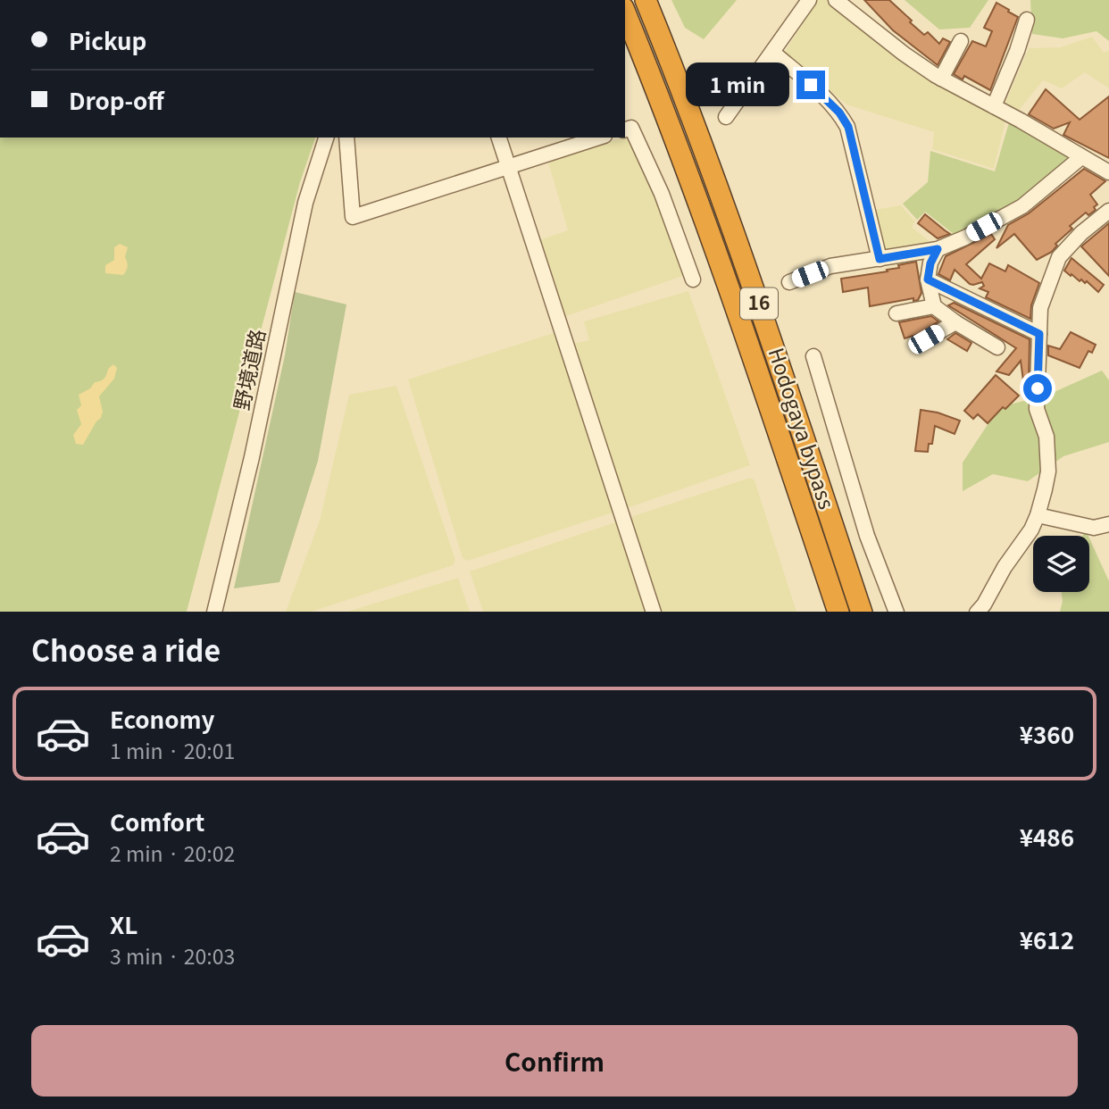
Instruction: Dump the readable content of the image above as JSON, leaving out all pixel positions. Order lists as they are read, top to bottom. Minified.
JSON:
{"streets":{"highway":["16","Hodogaya bypass"],"street":["野境道路"]},"page":{"banner":["Pickup","Drop-off"],"bubble":"1 min","heading":"Choose a ride","list":[{"name":"Economy","note":"1 min · 20:01","value":"¥360"},{"name":"Comfort","note":"2 min · 20:02","value":"¥486"},{"name":"XL","note":"3 min · 20:03","value":"¥612"}],"buttons":"Confirm"}}
